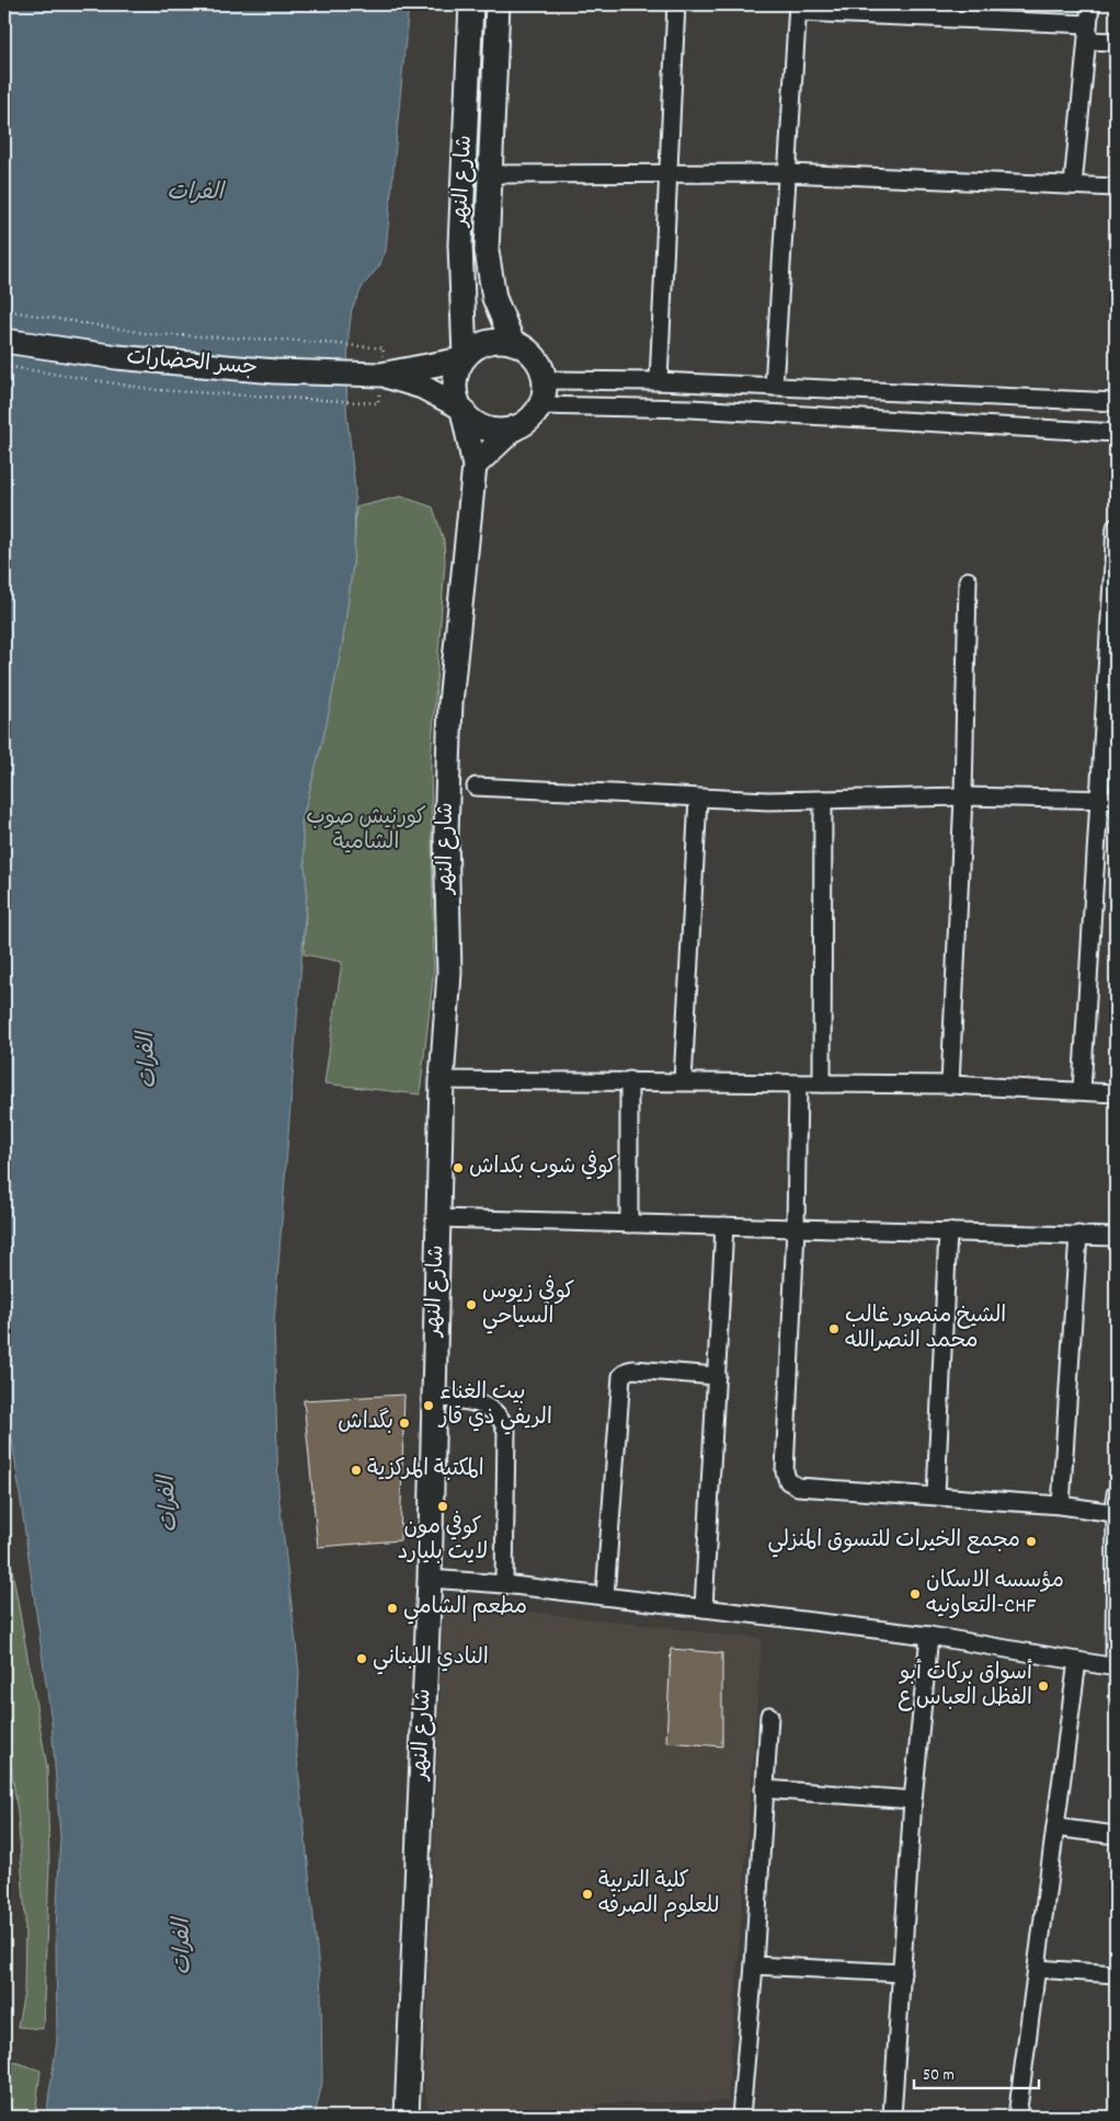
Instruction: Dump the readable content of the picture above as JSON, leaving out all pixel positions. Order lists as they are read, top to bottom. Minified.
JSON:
{"streets":{"main road":["شارع النهر","جسر الحضارات"]},"water":["الفرات"],"parks":["كورنيش صوب الشامية"],"places":["كوفي شوب بكداش","كوفي زيوس السياحي","الشيخ منصور غالب محمد النصرالله","بيت الغناء الريفي ذي قار","بگداش","المكتبة المركزية","كوفي مون لايت بليارد","مجمع الخيرات للتسوق المنزلي","مؤسسه الاسكان التعاونيه-CHF","مطعم الشامي","النادي اللبناني","أسواق بركات أبو الفظل العباس ع","كلية التربية للعلوم الصرفه"],"scale_bar":"50 m"}
